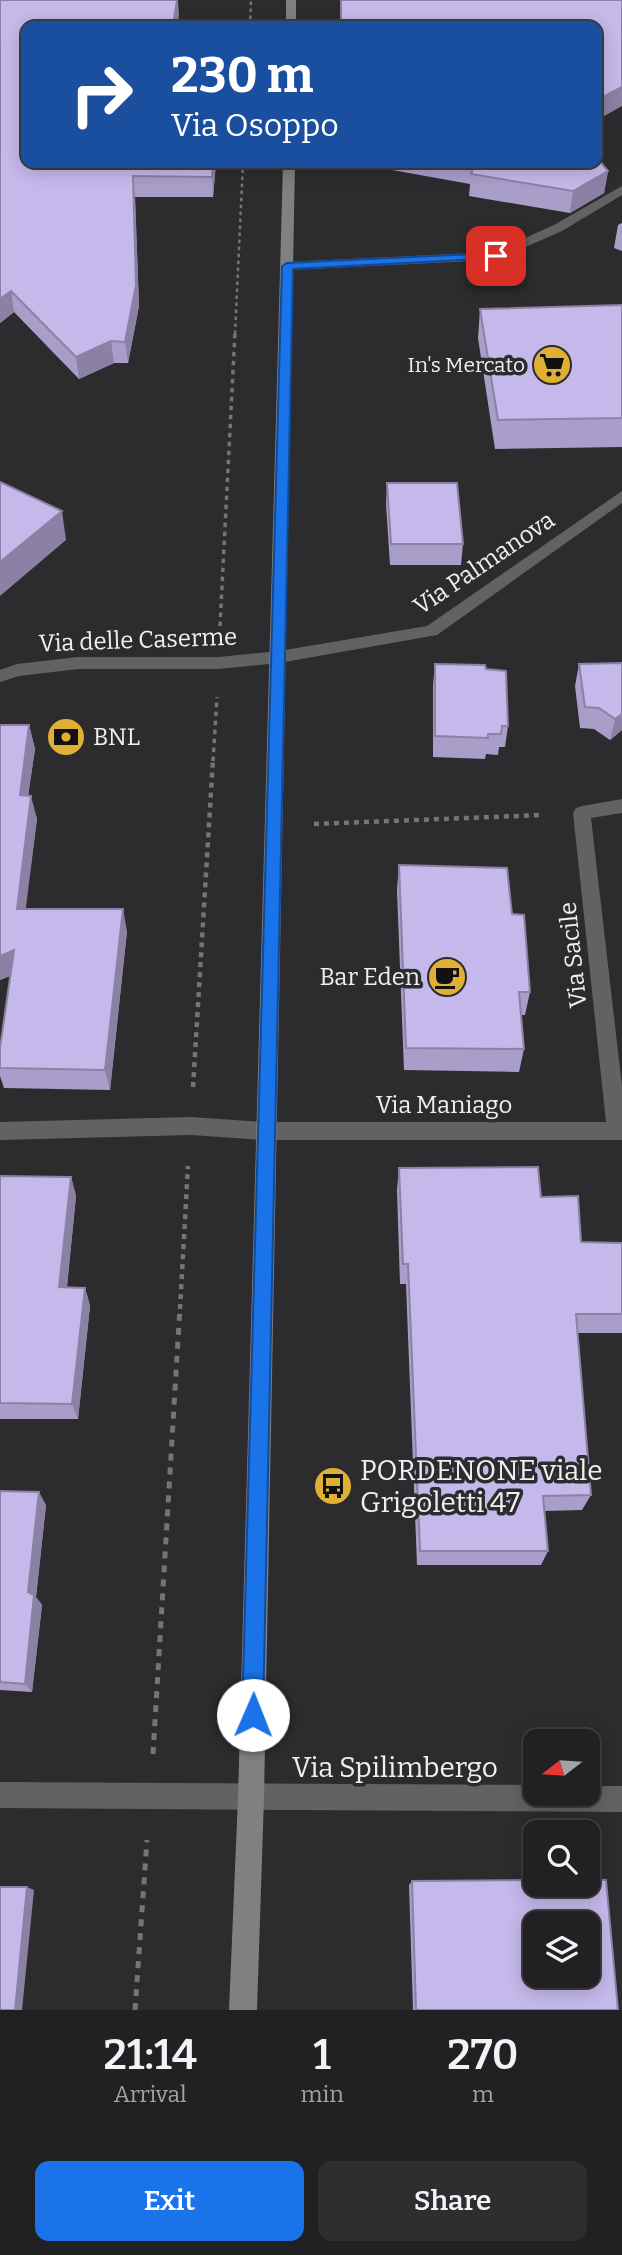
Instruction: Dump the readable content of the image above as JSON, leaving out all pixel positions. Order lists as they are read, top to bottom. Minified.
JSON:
{"streets":{"street":["Via Palmanova","Via delle Caserme","Via Sacile","Via Maniago","Via Spilimbergo"]},"crossings":[["Via Palmanova","Via delle Caserme"],["Via Sacile","Via Maniago"]],"places":{"supermarket":["In's Mercato"],"bank":["BNL"],"cafe":["Bar Eden"],"bus stop":["PORDENONE viale Grigoletti 47"]},"north":"left","page":{"turn":["230 m","Via Osoppo"],"eta":["21:14","Arrival","1","min","270","m"],"buttons":["Exit","Share"]}}
